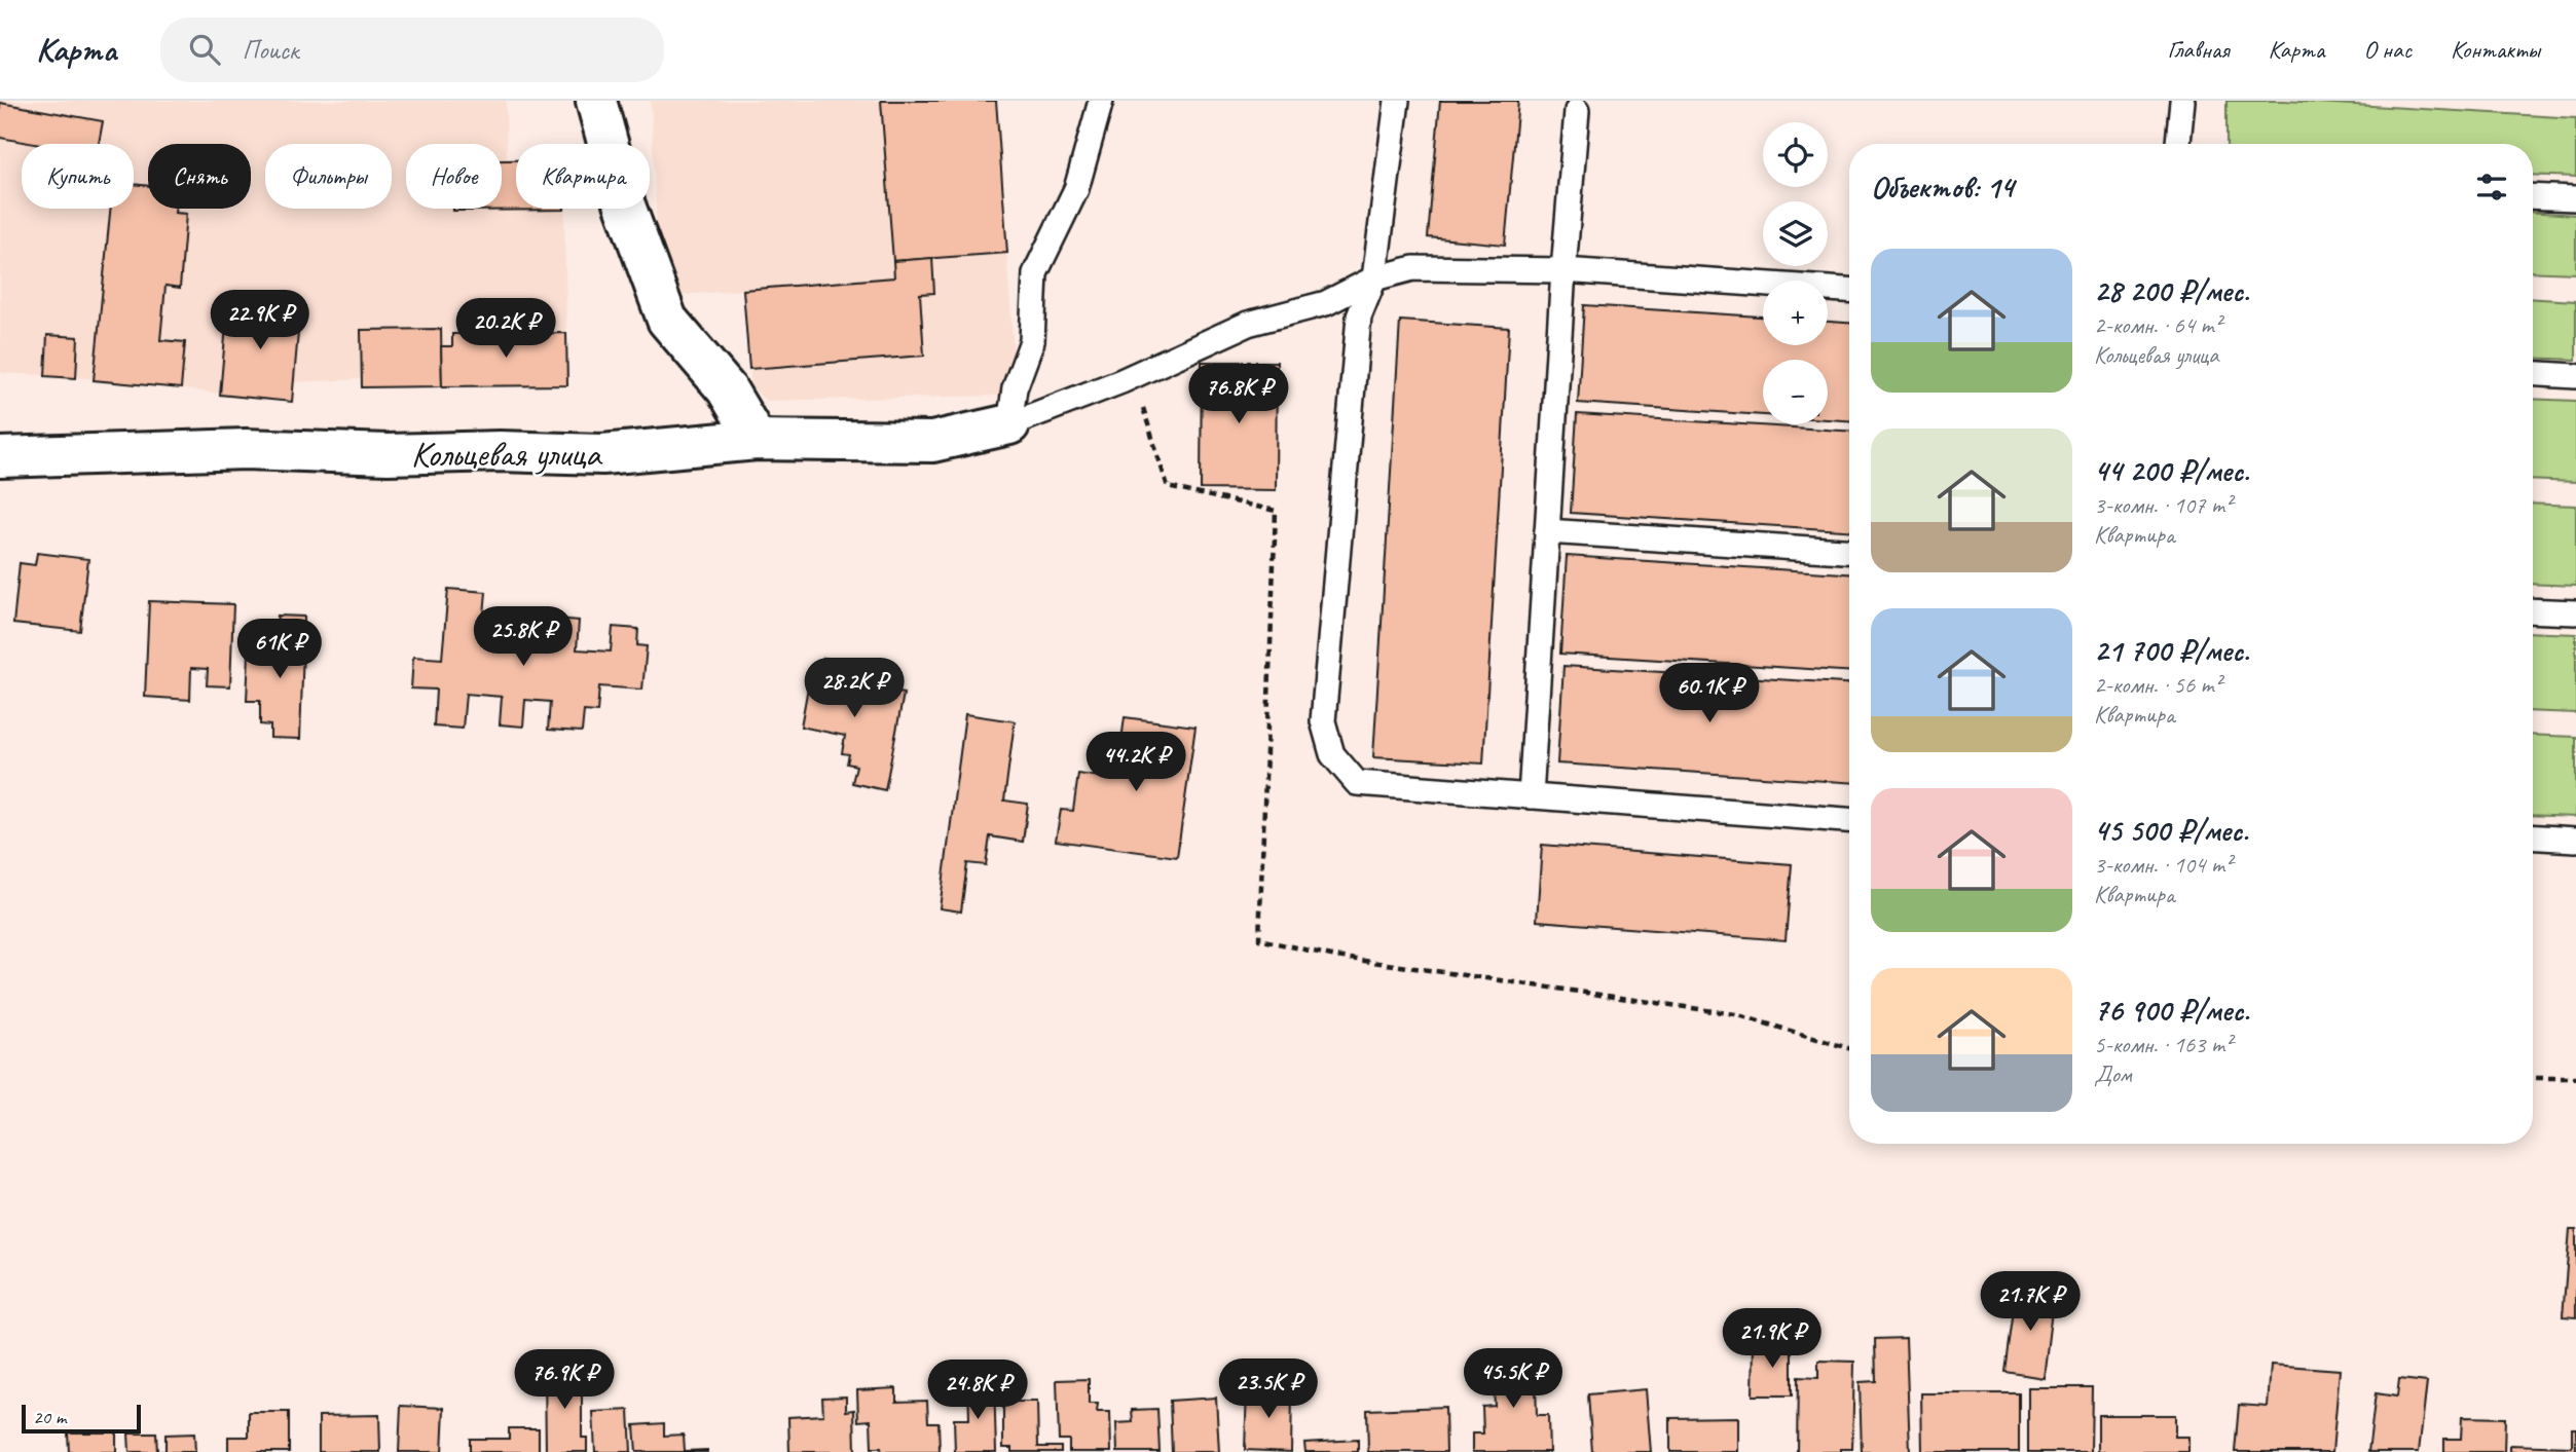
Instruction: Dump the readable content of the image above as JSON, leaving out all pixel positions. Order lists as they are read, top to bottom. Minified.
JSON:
{"streets":{"street":["Кольцевая улица"]},"scale_bar":"20 m","page":{"header":"Карта","search":"Поиск","nav":["Главная","Карта","О нас","Контакты"],"map_buttons":["+","−"],"chip":["Купить","Снять","Фильтры","Новое","Квартира"],"heading":"Объектов: 14","list":[{"name":"28 200 ₽/мес.","note":"2-комн. · 64 m² · Кольцевая улица"},{"name":"44 200 ₽/мес.","note":"3-комн. · 107 m² · Квартира"},{"name":"21 700 ₽/мес.","note":"2-комн. · 56 m² · Квартира"},{"name":"45 500 ₽/мес.","note":"3-комн. · 104 m² · Квартира"},{"name":"76 900 ₽/мес.","note":"5-комн. · 163 m² · Дом"}],"price":["22.9K ₽","20.2K ₽","76.8K ₽","25.8K ₽","61K ₽","28.2K ₽","60.1K ₽","44.2K ₽","21.7K ₽","21.9K ₽","45.5K ₽","76.9K ₽","23.5K ₽","24.8K ₽"],"scale":"20 m"}}
